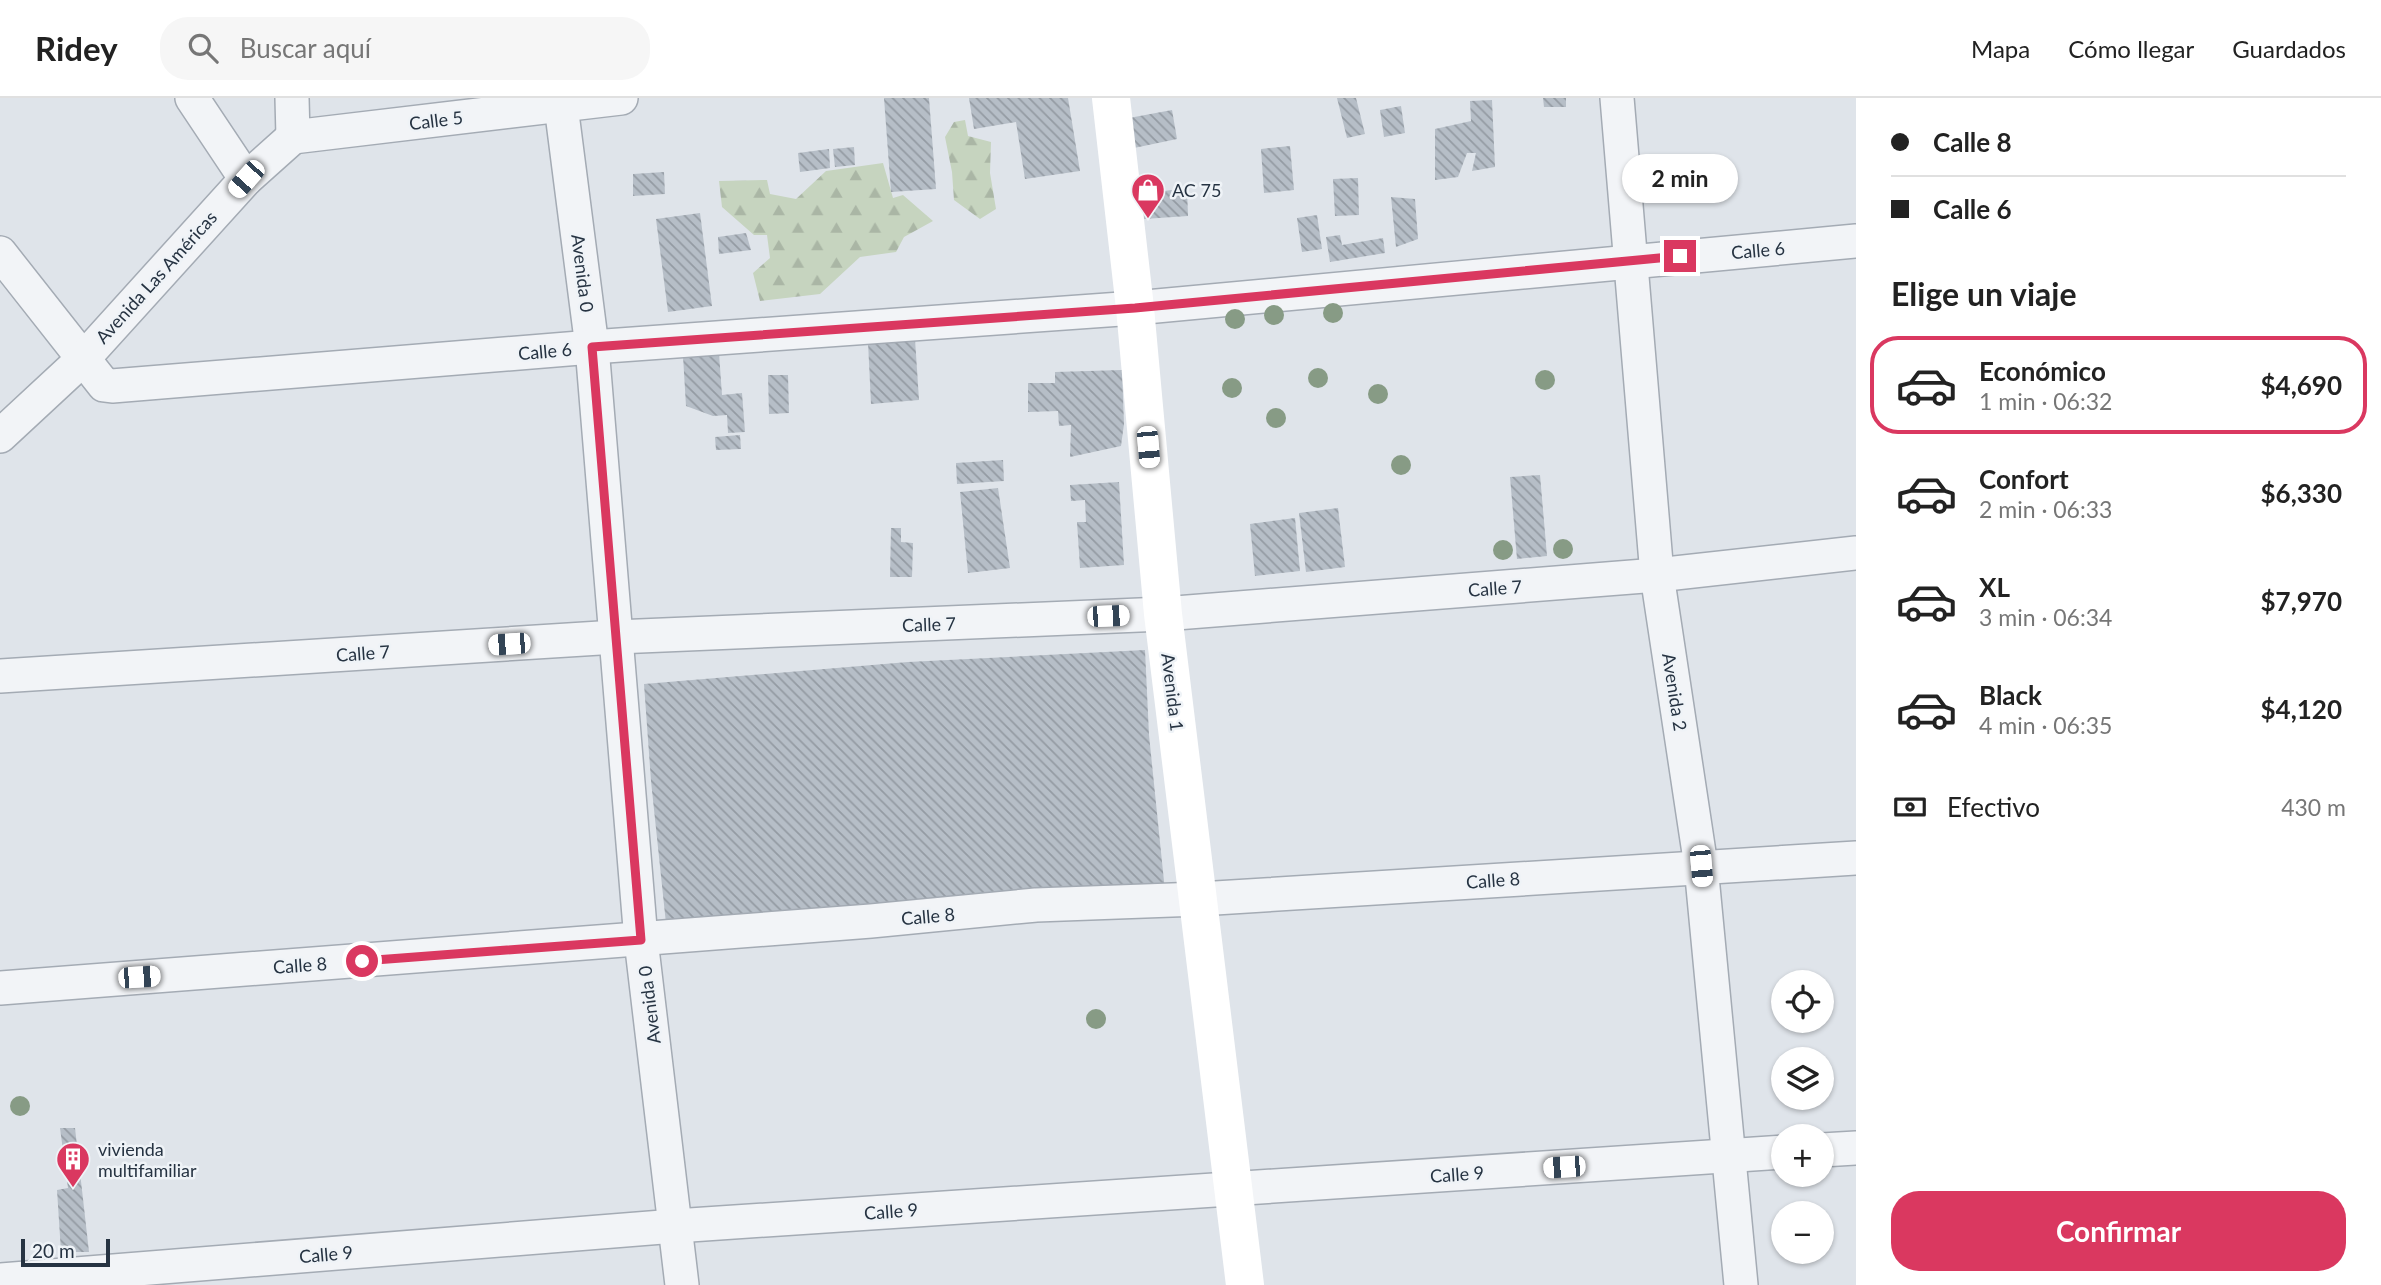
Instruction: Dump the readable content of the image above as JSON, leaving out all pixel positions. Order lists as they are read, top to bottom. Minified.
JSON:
{"streets":{"street":["Calle 5","Calle 6","Avenida 0","Avenida Las Américas","Calle 7","Avenida 1","Avenida 2","Calle 8","Calle 9"]},"crossings":[["Calle 5","Avenida 0"],["Calle 5","Avenida Las Américas"],["Calle 6","Avenida 0"],["Calle 6","Avenida Las Américas"],["Calle 6","Avenida 1"],["Calle 6","Avenida 2"],["Avenida 0","Calle 7"],["Avenida 0","Calle 8"],["Avenida 0","Calle 9"],["Calle 7","Avenida 1"],["Calle 7","Avenida 2"],["Avenida 1","Calle 8"],["Avenida 1","Calle 9"],["Avenida 2","Calle 8"],["Avenida 2","Calle 9"]],"places":{"shop":["AC 75"],"building":["vivienda multifamiliar"]},"scale_bar":"20 m","page":{"header":"Ridey","search":"Buscar aquí","nav":["Mapa","Cómo llegar","Guardados"],"banner":["Calle 8","Calle 6"],"bubble":"2 min","heading":"Elige un viaje","list":[{"name":"Económico","note":"1 min · 06:32","value":"$4,690"},{"name":"Confort","note":"2 min · 06:33","value":"$6,330"},{"name":"XL","note":"3 min · 06:34","value":"$7,970"},{"name":"Black","note":"4 min · 06:35","value":"$4,120"}],"pay":["Efectivo","430 m"],"map_buttons":["+","−"],"buttons":"Confirmar","scale":"20 m"}}
